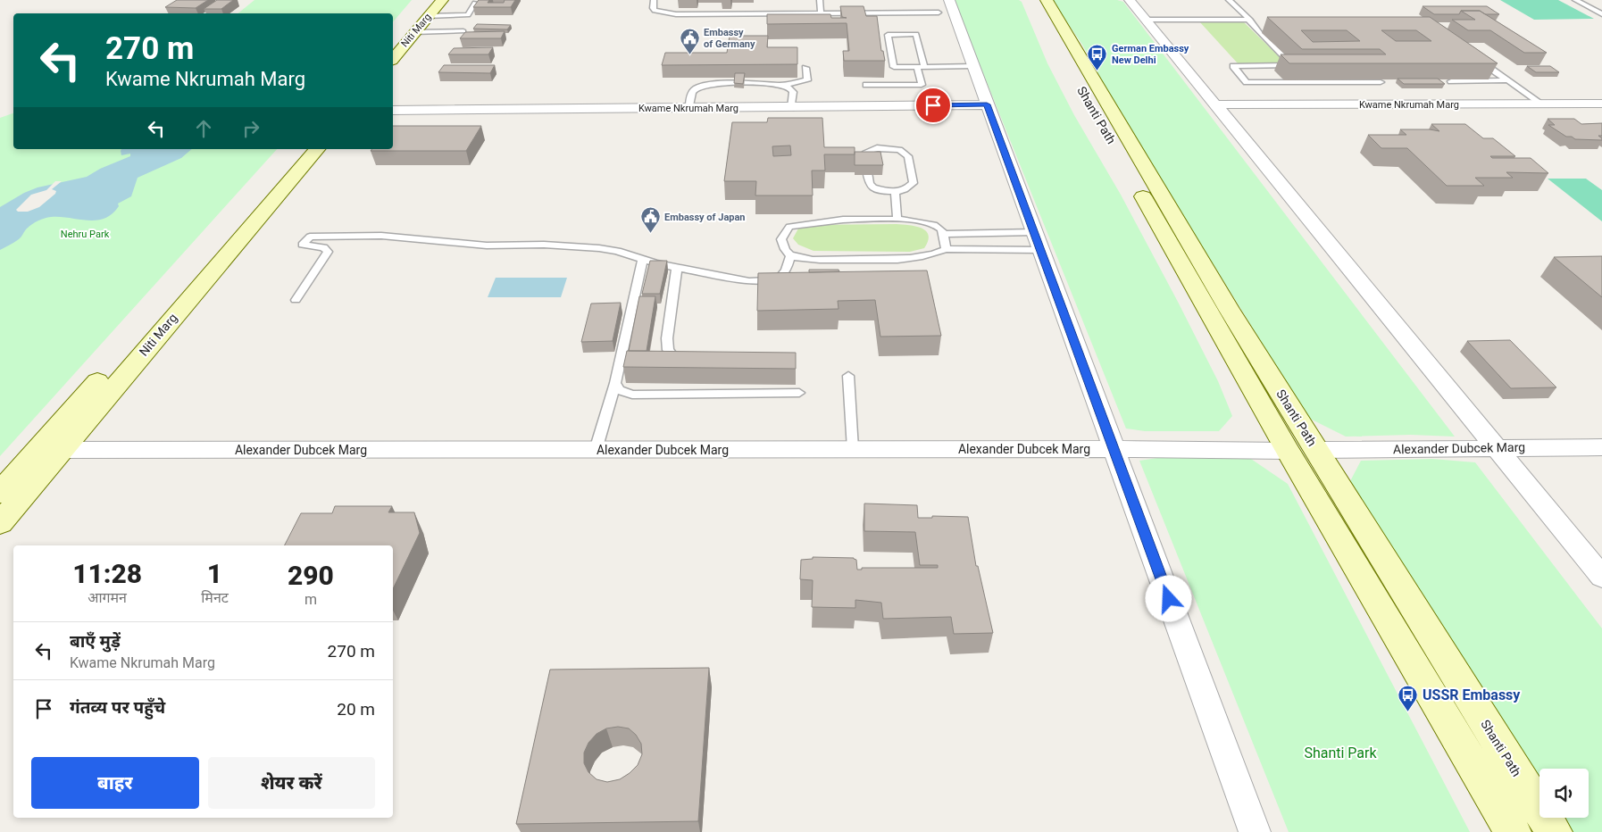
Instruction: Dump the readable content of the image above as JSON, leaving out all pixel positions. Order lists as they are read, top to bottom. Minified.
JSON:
{"streets":{"main road":["Niti Marg","Shanti Path"],"street":["Kwame Nkrumah Marg","Alexander Dubcek Marg"]},"crossings":[["Niti Marg","Alexander Dubcek Marg"],["Shanti Path","Alexander Dubcek Marg"]],"parks":["Nehru Park","Shanti Park"],"places":{"public building":["Embassy of Germany","Embassy of Japan"],"bus stop":["German Embassy New Delhi","USSR Embassy"]},"page":{"turn":["270 m","Kwame Nkrumah Marg"],"eta":["11:28","आगमन","1","मिनट","290","m"],"list":[{"name":"बाएँ मुड़ें","note":"Kwame Nkrumah Marg","value":"270 m"},{"name":"गंतव्य पर पहुँचे","value":"20 m"}],"buttons":["बाहर","शेयर करें"]}}
